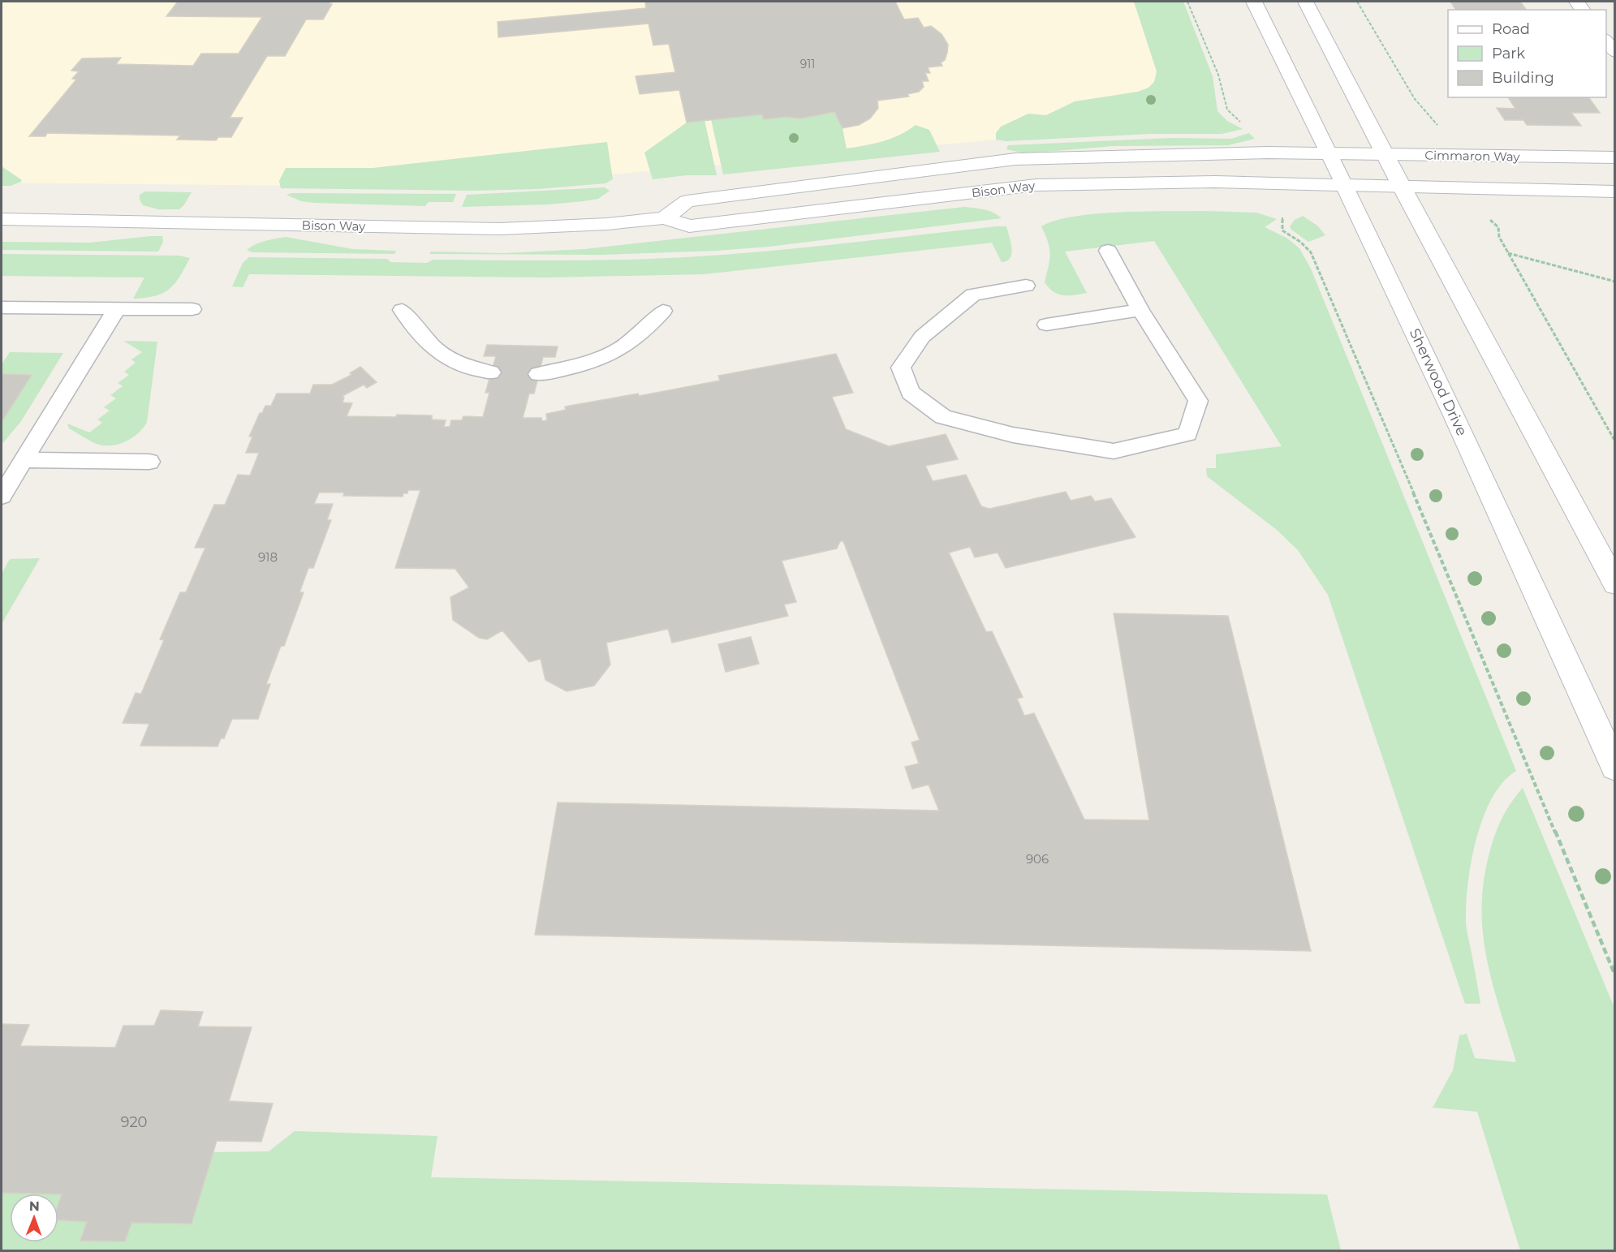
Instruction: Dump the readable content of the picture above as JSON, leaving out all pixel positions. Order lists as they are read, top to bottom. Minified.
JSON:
{"streets":{"street":["Cimmaron Way","Bison Way","Sherwood Drive"]},"crossings":[["Cimmaron Way","Bison Way"],["Cimmaron Way","Sherwood Drive"],["Bison Way","Sherwood Drive"]],"house_numbers":["911","918","906","920"],"legend":["Road","Park","Building"],"north":"top"}
